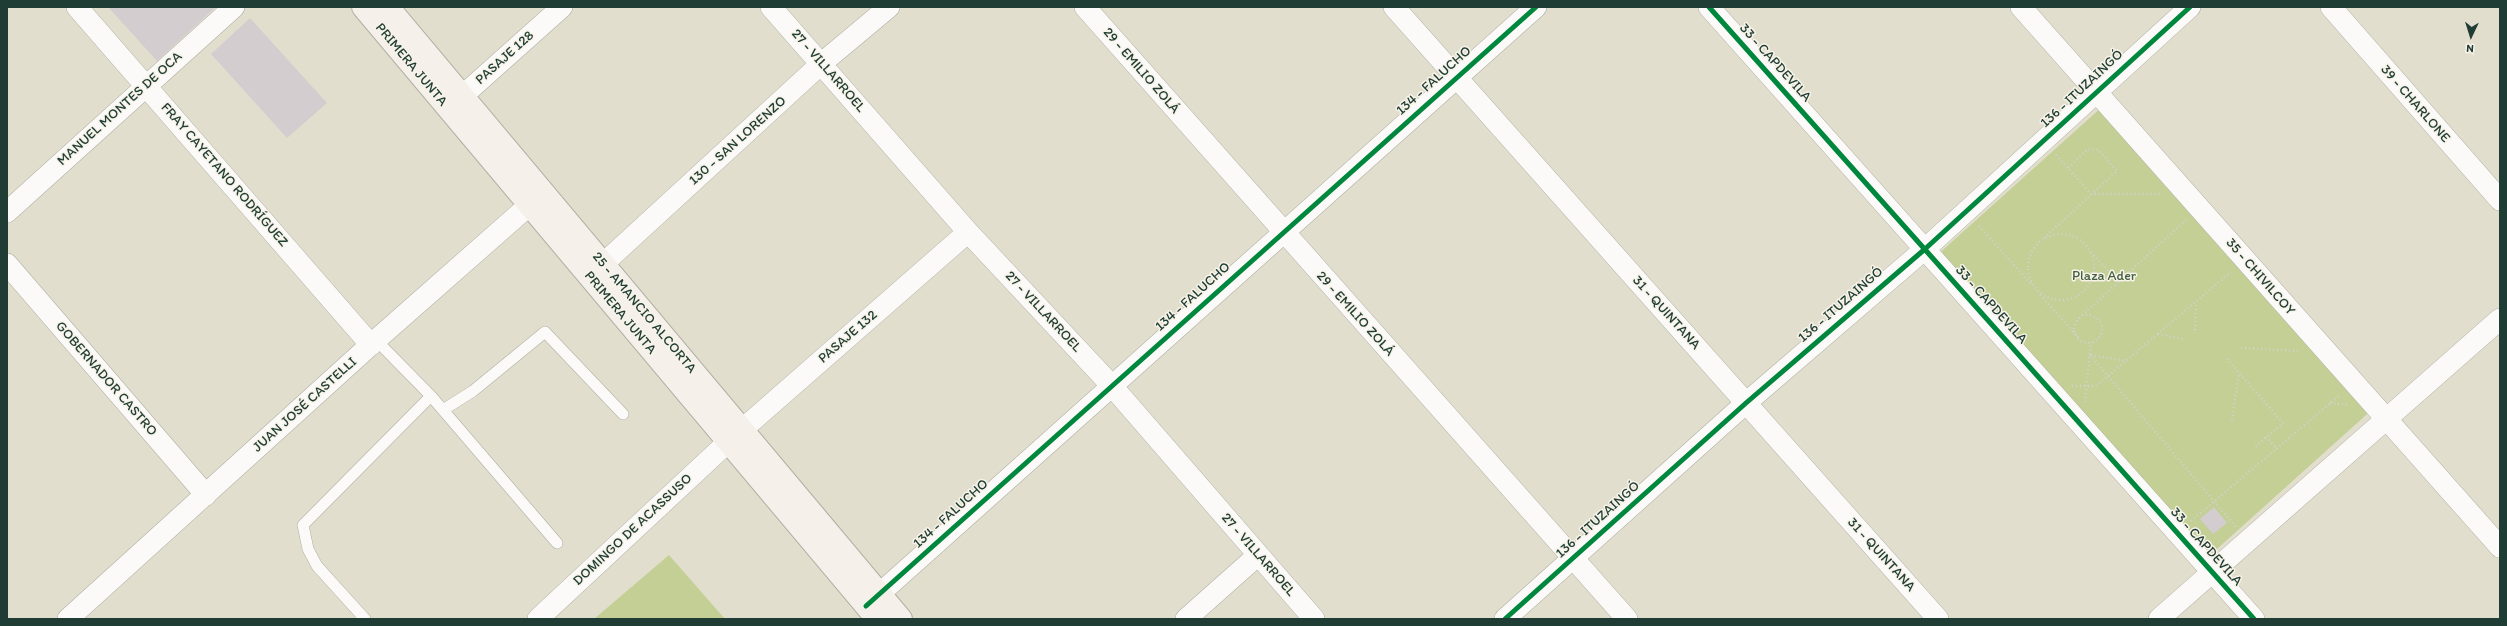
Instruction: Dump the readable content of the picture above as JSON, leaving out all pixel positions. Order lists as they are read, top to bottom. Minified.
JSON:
{"streets":{"main road":["PRIMERA JUNTA"],"street":["PASAJE 128","33 - CAPDEVILA","27 - VILLARROEL","29 - EMILIO ZOLÁ","134 - FALUCHO","136 - ITUZAINGÓ","39 - CHARLONE","MANUEL MONTES DE OCA","130 - SAN LORENZO","FRAY CAYETANO RODRÍGUEZ","35 - CHIVILCOY","31 - QUINTANA","PASAJE 132","GOBERNADOR CASTRO","JUAN JOSÉ CASTELLI","DOMINGO DE ACASSUSO"]},"crossings":[["PASAJE 128","PRIMERA JUNTA"],["33 - CAPDEVILA","136 - ITUZAINGÓ"],["PRIMERA JUNTA","134 - FALUCHO"],["PRIMERA JUNTA","130 - SAN LORENZO"],["PRIMERA JUNTA","PASAJE 132"],["PRIMERA JUNTA","JUAN JOSÉ CASTELLI"],["PRIMERA JUNTA","DOMINGO DE ACASSUSO"],["27 - VILLARROEL","134 - FALUCHO"],["27 - VILLARROEL","130 - SAN LORENZO"],["27 - VILLARROEL","PASAJE 132"],["29 - EMILIO ZOLÁ","134 - FALUCHO"],["29 - EMILIO ZOLÁ","136 - ITUZAINGÓ"],["134 - FALUCHO","31 - QUINTANA"],["136 - ITUZAINGÓ","35 - CHIVILCOY"],["136 - ITUZAINGÓ","31 - QUINTANA"],["MANUEL MONTES DE OCA","FRAY CAYETANO RODRÍGUEZ"],["FRAY CAYETANO RODRÍGUEZ","JUAN JOSÉ CASTELLI"],["PASAJE 132","DOMINGO DE ACASSUSO"],["GOBERNADOR CASTRO","JUAN JOSÉ CASTELLI"]],"parks":["Plaza Ader"],"north":"bottom"}
